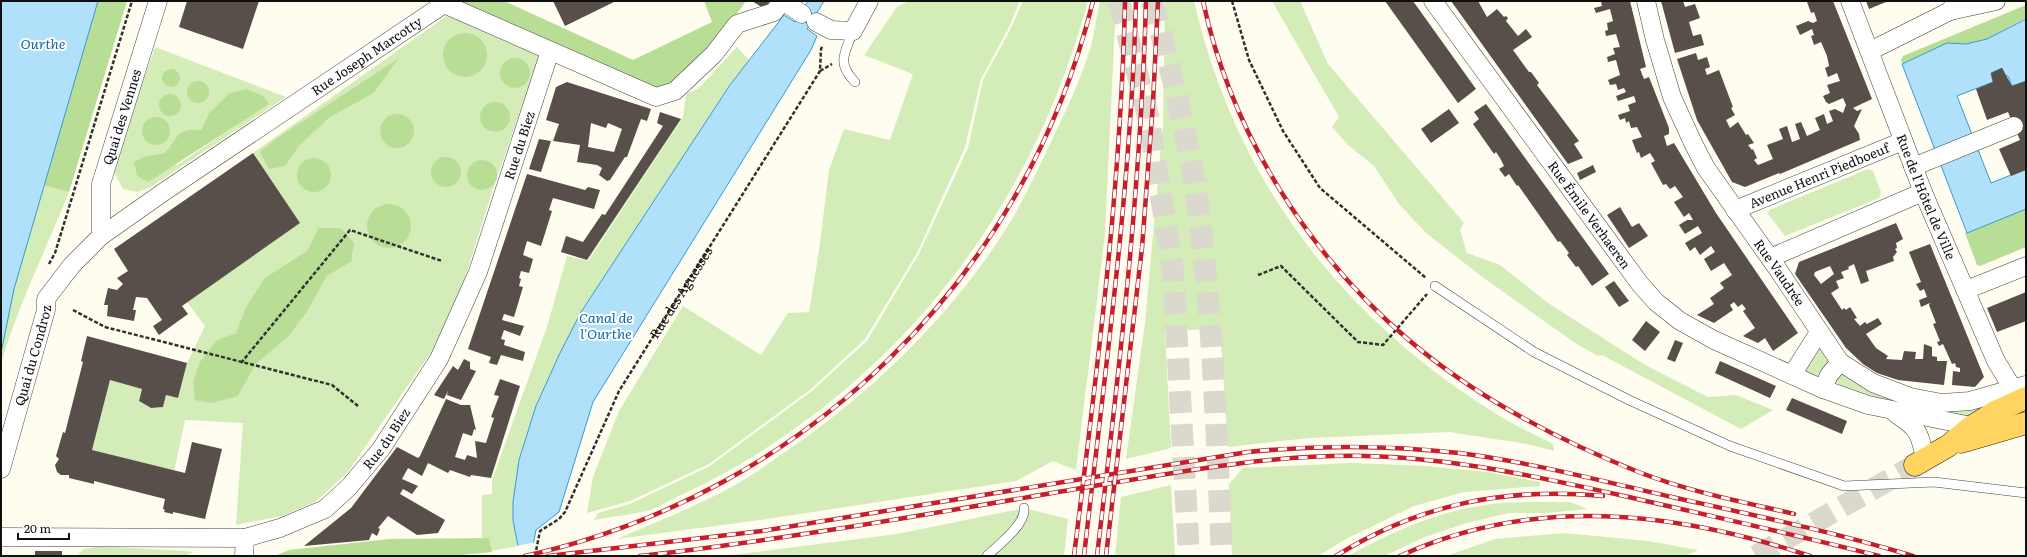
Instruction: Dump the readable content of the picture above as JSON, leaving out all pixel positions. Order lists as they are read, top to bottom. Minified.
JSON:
{"streets":{"street":["Rue Joseph Marcotty","Quai des Vennes","Rue du Biez","Avenue Henri Piedboeuf","Rue de l'Hôtel de Ville","Rue Émile Verhaeren","Rue Vaudrée","Quai du Condroz"],"path":["Rue des Aguesses"]},"crossings":[["Rue Joseph Marcotty","Quai des Vennes"],["Rue Joseph Marcotty","Rue du Biez"],["Rue Joseph Marcotty","Rue des Aguesses"],["Rue Joseph Marcotty","Quai du Condroz"],["Quai des Vennes","Quai du Condroz"],["Avenue Henri Piedboeuf","Rue de l'Hôtel de Ville"],["Avenue Henri Piedboeuf","Rue Vaudrée"],["Rue de l'Hôtel de Ville","Rue Vaudrée"]],"water":["Ourthe","Canal de l'Ourthe"],"scale_bar":"20 m"}
